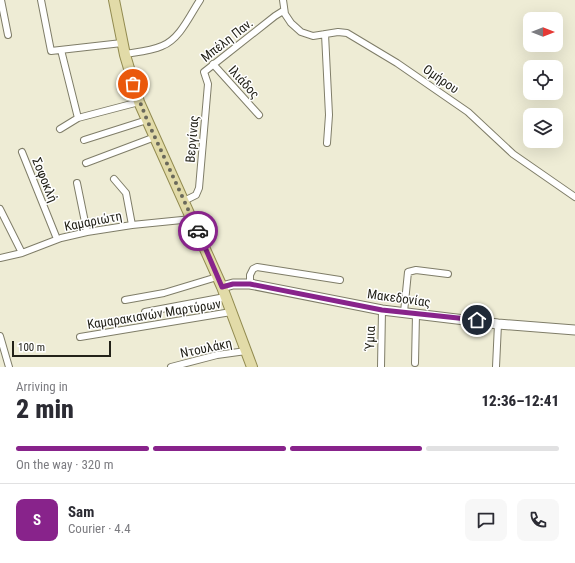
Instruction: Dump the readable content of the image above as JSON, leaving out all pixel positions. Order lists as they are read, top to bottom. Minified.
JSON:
{"streets":{"street":["Μπέλη Παν.","Ομήρου","Ιλιάδος","Βεργίνας","Σοφοκλή","Καμαριώτη","Μακεδονίας","Καμαρακιανών Μαρτύρων","Ύμια","Ντουλάκη"]},"crossings":[["Μπέλη Παν.","Ομήρου"],["Μπέλη Παν.","Ιλιάδος"],["Μπέλη Παν.","Βεργίνας"],["Σοφοκλή","Καμαριώτη"],["Μακεδονίας","Ύμια"]],"scale_bar":"100 m","north":"right","page":{"scale":"100 m","heading":["2 min","Arriving in","12:36–12:41"],"panel":["Sam","Courier · 4.4"],"bar":"On the way · 320 m","round":"S"}}
